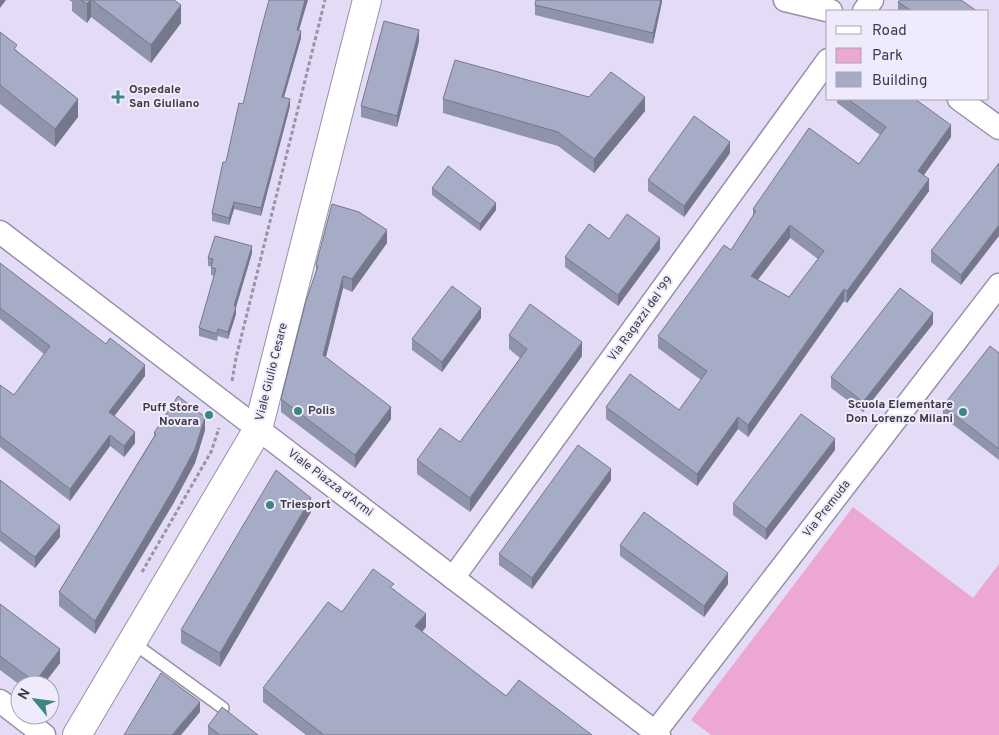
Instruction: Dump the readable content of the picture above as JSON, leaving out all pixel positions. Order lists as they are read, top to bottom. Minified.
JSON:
{"streets":{"main road":["Viale Giulio Cesare"],"street":["Via Ragazzi del '99","Viale Piazza d'Armi","Via Premuda"]},"crossings":[["Via Ragazzi del '99","Viale Piazza d'Armi"],["Viale Giulio Cesare","Viale Piazza d'Armi"],["Viale Piazza d'Armi","Via Premuda"]],"places":{"health":["Ospedale San Giuliano"],"other":["Polis","Scuola Elementare Don Lorenzo Milani","Puff Store Novara","Triesport"]},"legend":["Road","Park","Building"],"north":"top left"}
